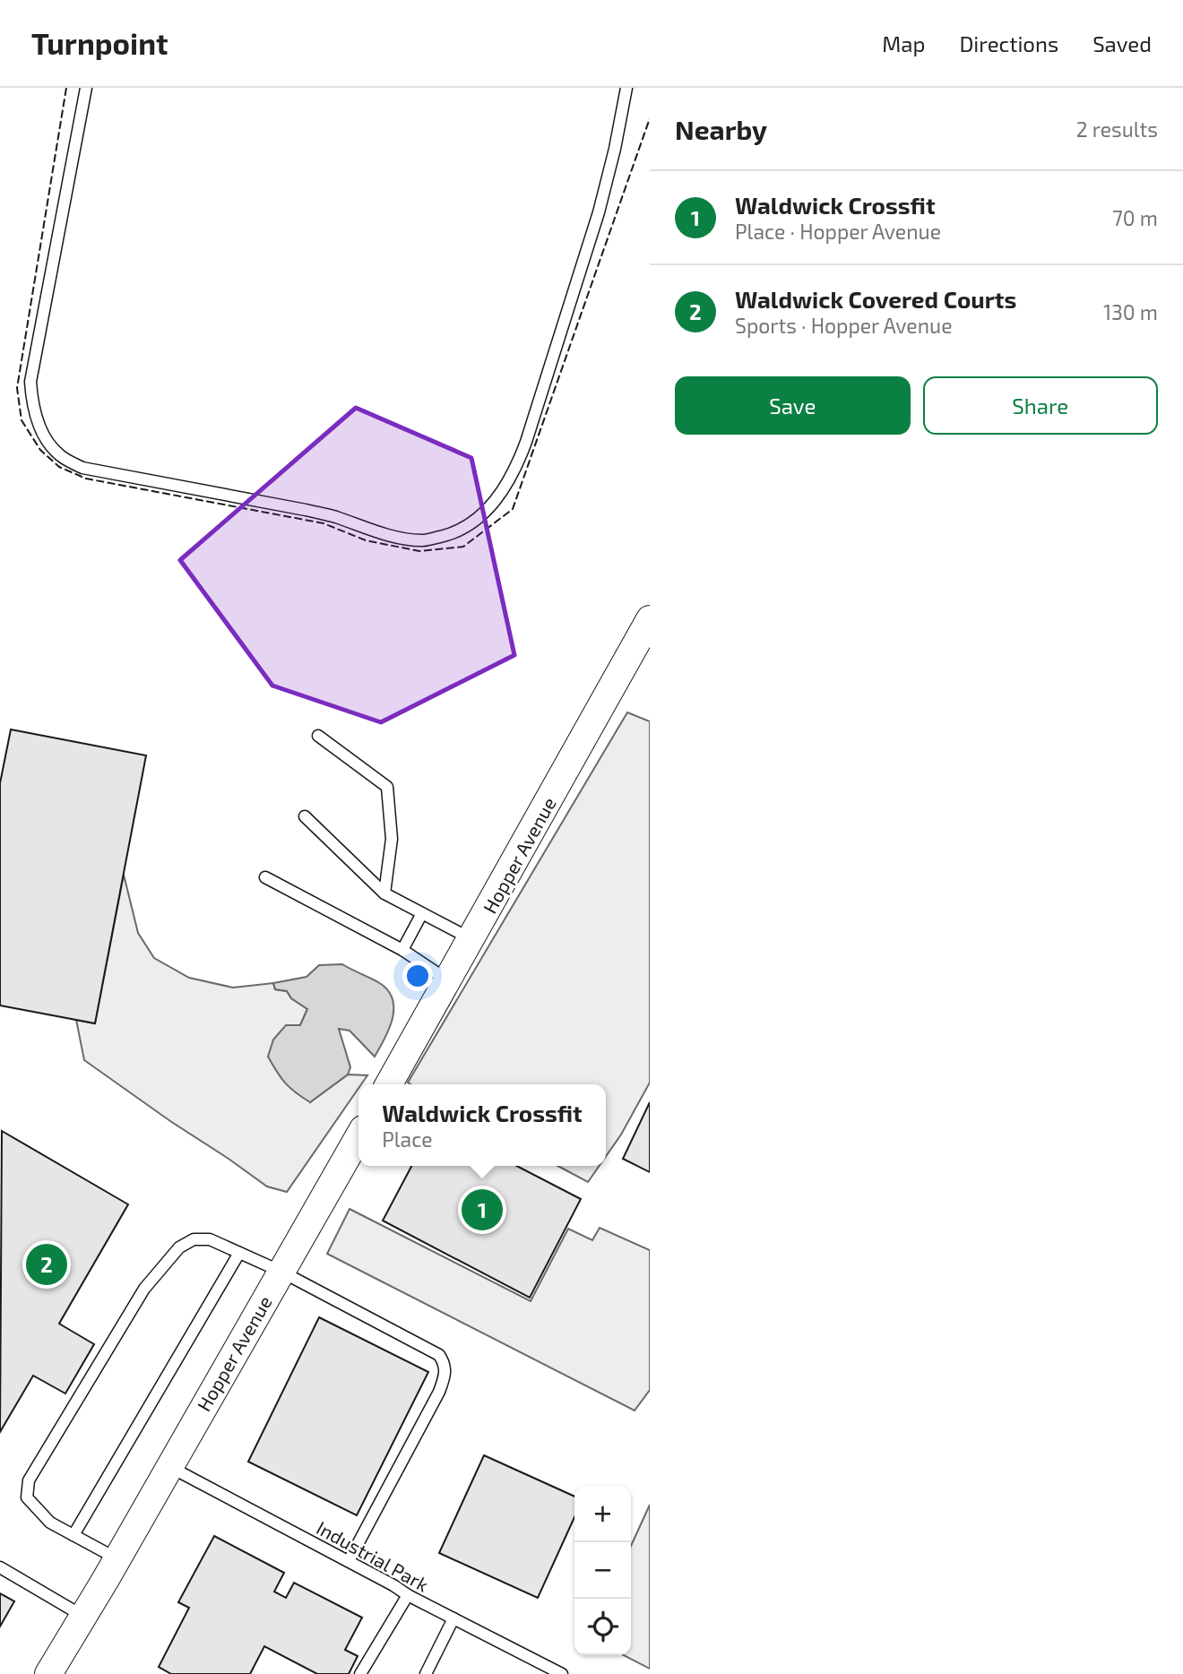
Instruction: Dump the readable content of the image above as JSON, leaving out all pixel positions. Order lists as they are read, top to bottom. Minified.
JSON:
{"streets":{"street":["Hopper Avenue"],"lane":["Industrial Park"]},"crossings":[["Hopper Avenue","Industrial Park"]],"page":{"header":"Turnpoint","nav":["Map","Directions","Saved"],"heading":["Nearby","2 results"],"list":[{"mark":"1","name":"Waldwick Crossfit","note":"Place · Hopper Avenue","value":"70 m"},{"mark":"2","name":"Waldwick Covered Courts","note":"Sports · Hopper Avenue","value":"130 m"}],"buttons":["Save","Share"],"popup":["Waldwick Crossfit","Place"],"pins":["1","2"],"map_buttons":["+","−"]}}
